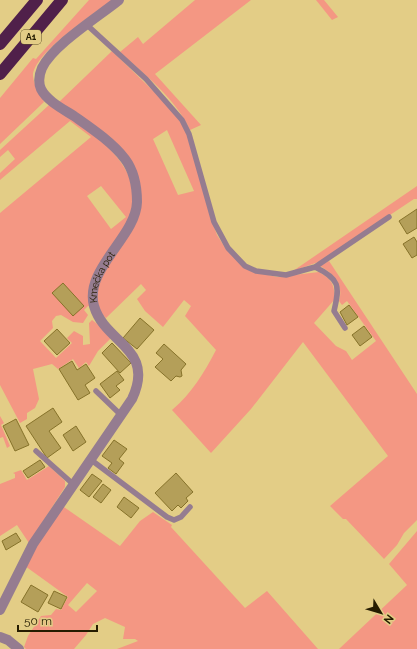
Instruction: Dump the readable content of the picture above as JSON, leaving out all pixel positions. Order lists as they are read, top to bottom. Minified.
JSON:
{"streets":{"highway":["A1"],"street":["Kmečka pot"]},"scale_bar":"50 m","north":"bottom right"}
